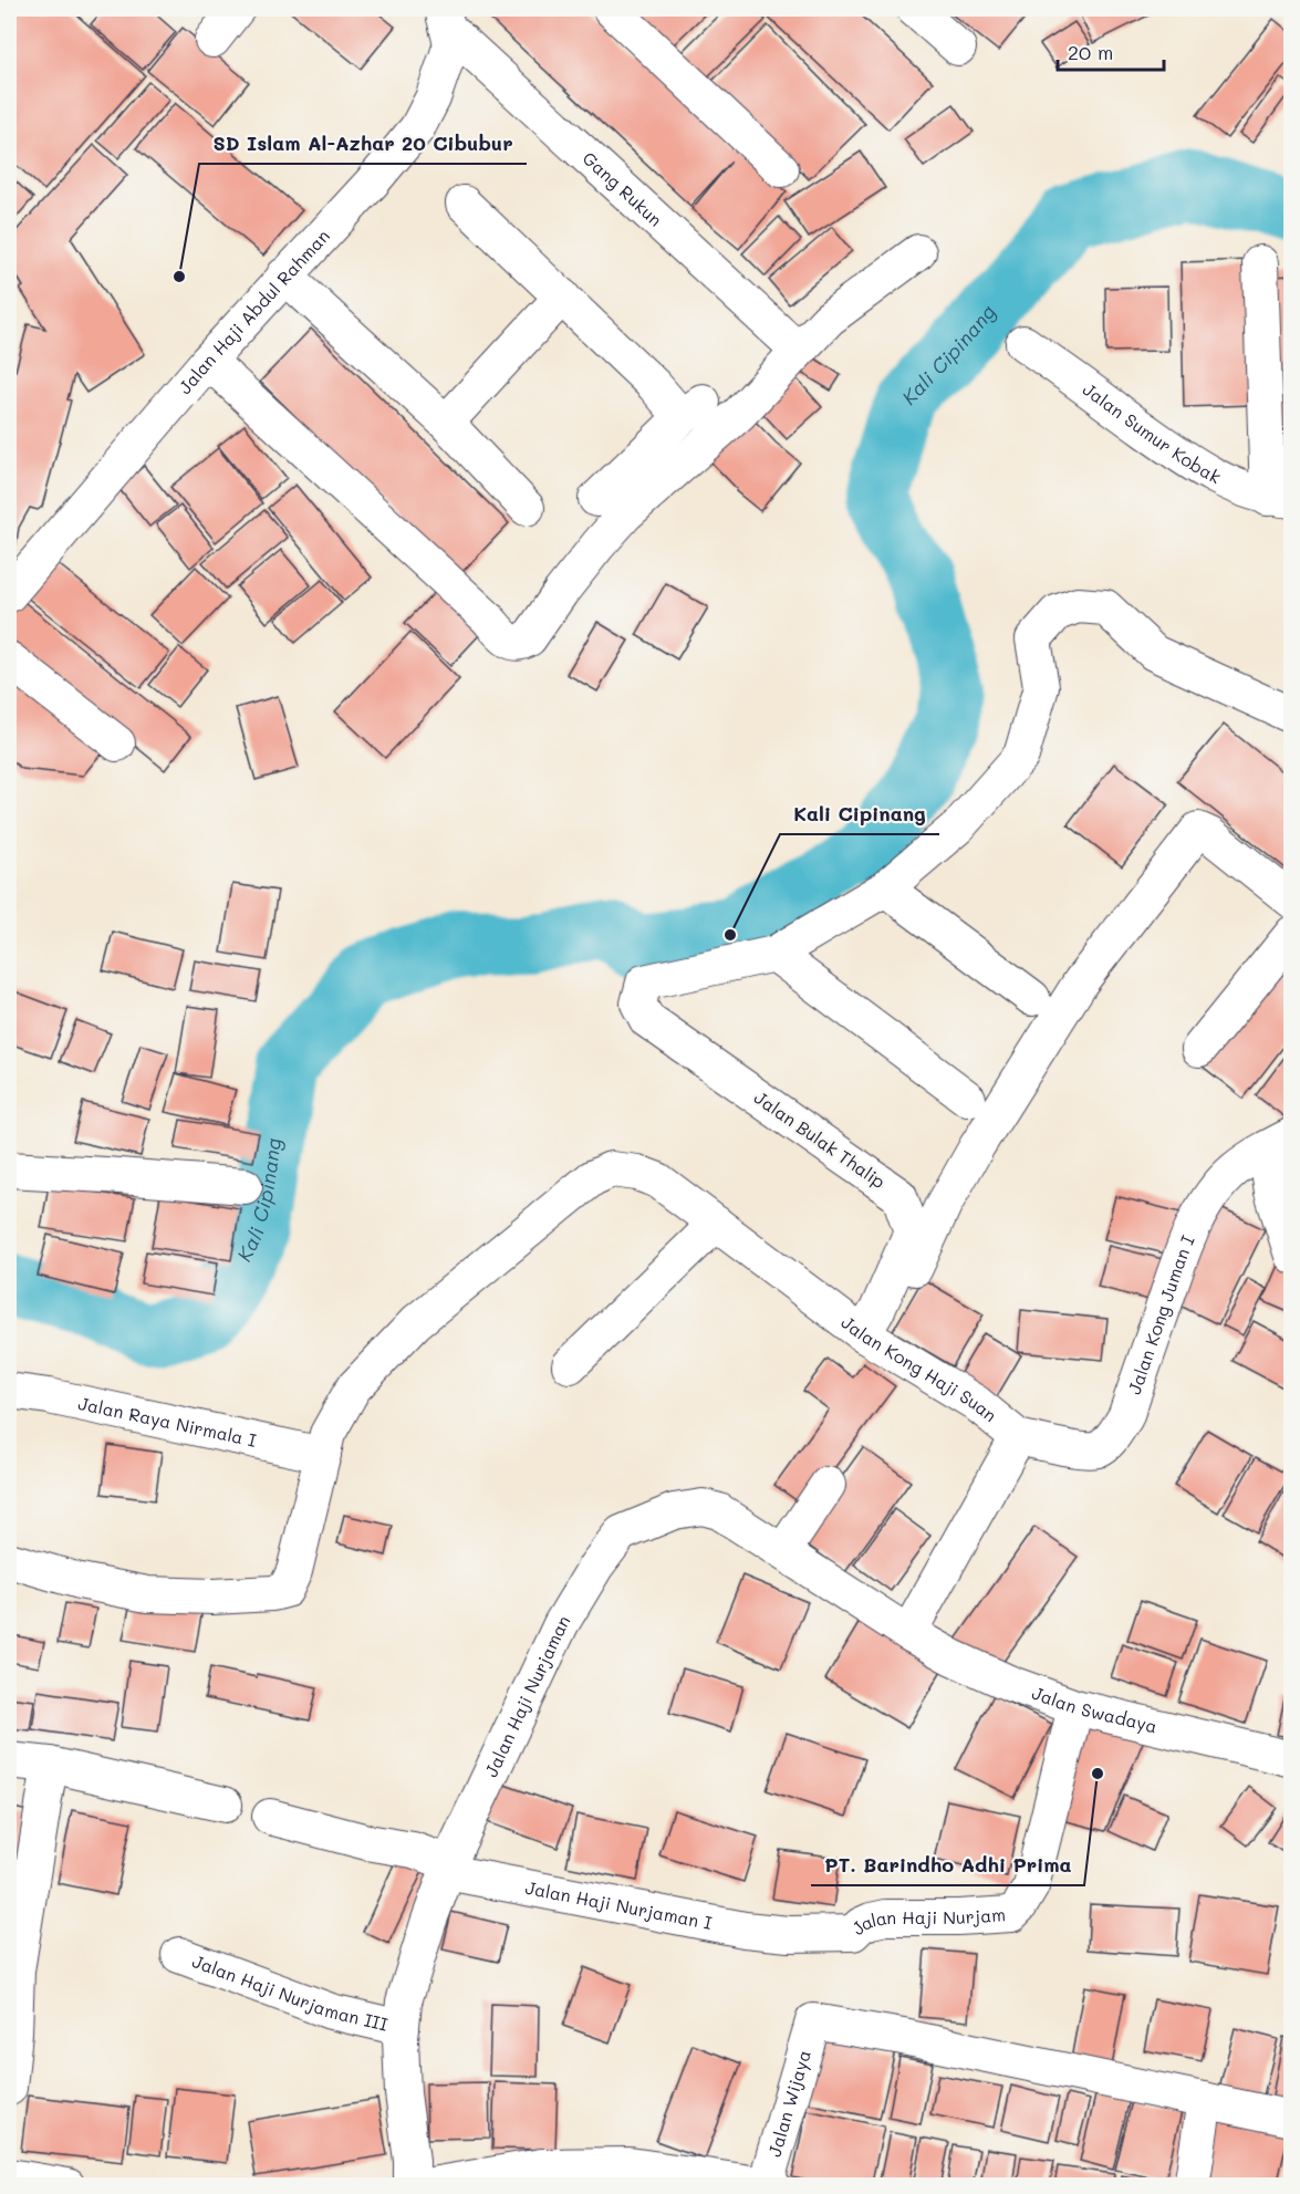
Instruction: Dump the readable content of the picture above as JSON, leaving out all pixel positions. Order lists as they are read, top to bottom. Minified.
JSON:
{"streets":{"street":["Gang Rukun","Jalan Haji Abdul Rahman","Jalan Sumur Kobak","Jalan Bulak Thalip","Jalan Kong Juman I","Jalan Kong Haji Suan","Jalan Raya Nirmala I","Jalan Haji Nurjaman","Jalan Swadaya","Jalan Haji Nurjaman I","Jalan Haji Nurjam","Jalan Haji Nurjaman III","Jalan Wijaya"]},"crossings":[["Gang Rukun","Jalan Haji Abdul Rahman"],["Jalan Bulak Thalip","Jalan Kong Haji Suan"],["Jalan Kong Juman I","Jalan Kong Haji Suan"],["Jalan Kong Haji Suan","Jalan Raya Nirmala I"],["Jalan Haji Nurjaman","Jalan Swadaya"],["Jalan Haji Nurjaman","Jalan Haji Nurjaman I"],["Jalan Haji Nurjaman","Jalan Haji Nurjaman III"],["Jalan Swadaya","Jalan Haji Nurjam"],["Jalan Haji Nurjaman I","Jalan Haji Nurjam"]],"water":["Kali Cipinang"],"places":["SD Islam Al-Azhar 20 Cibubur","Kali Cipinang","PT. Barindho Adhi Prima"],"scale_bar":"20 m"}
